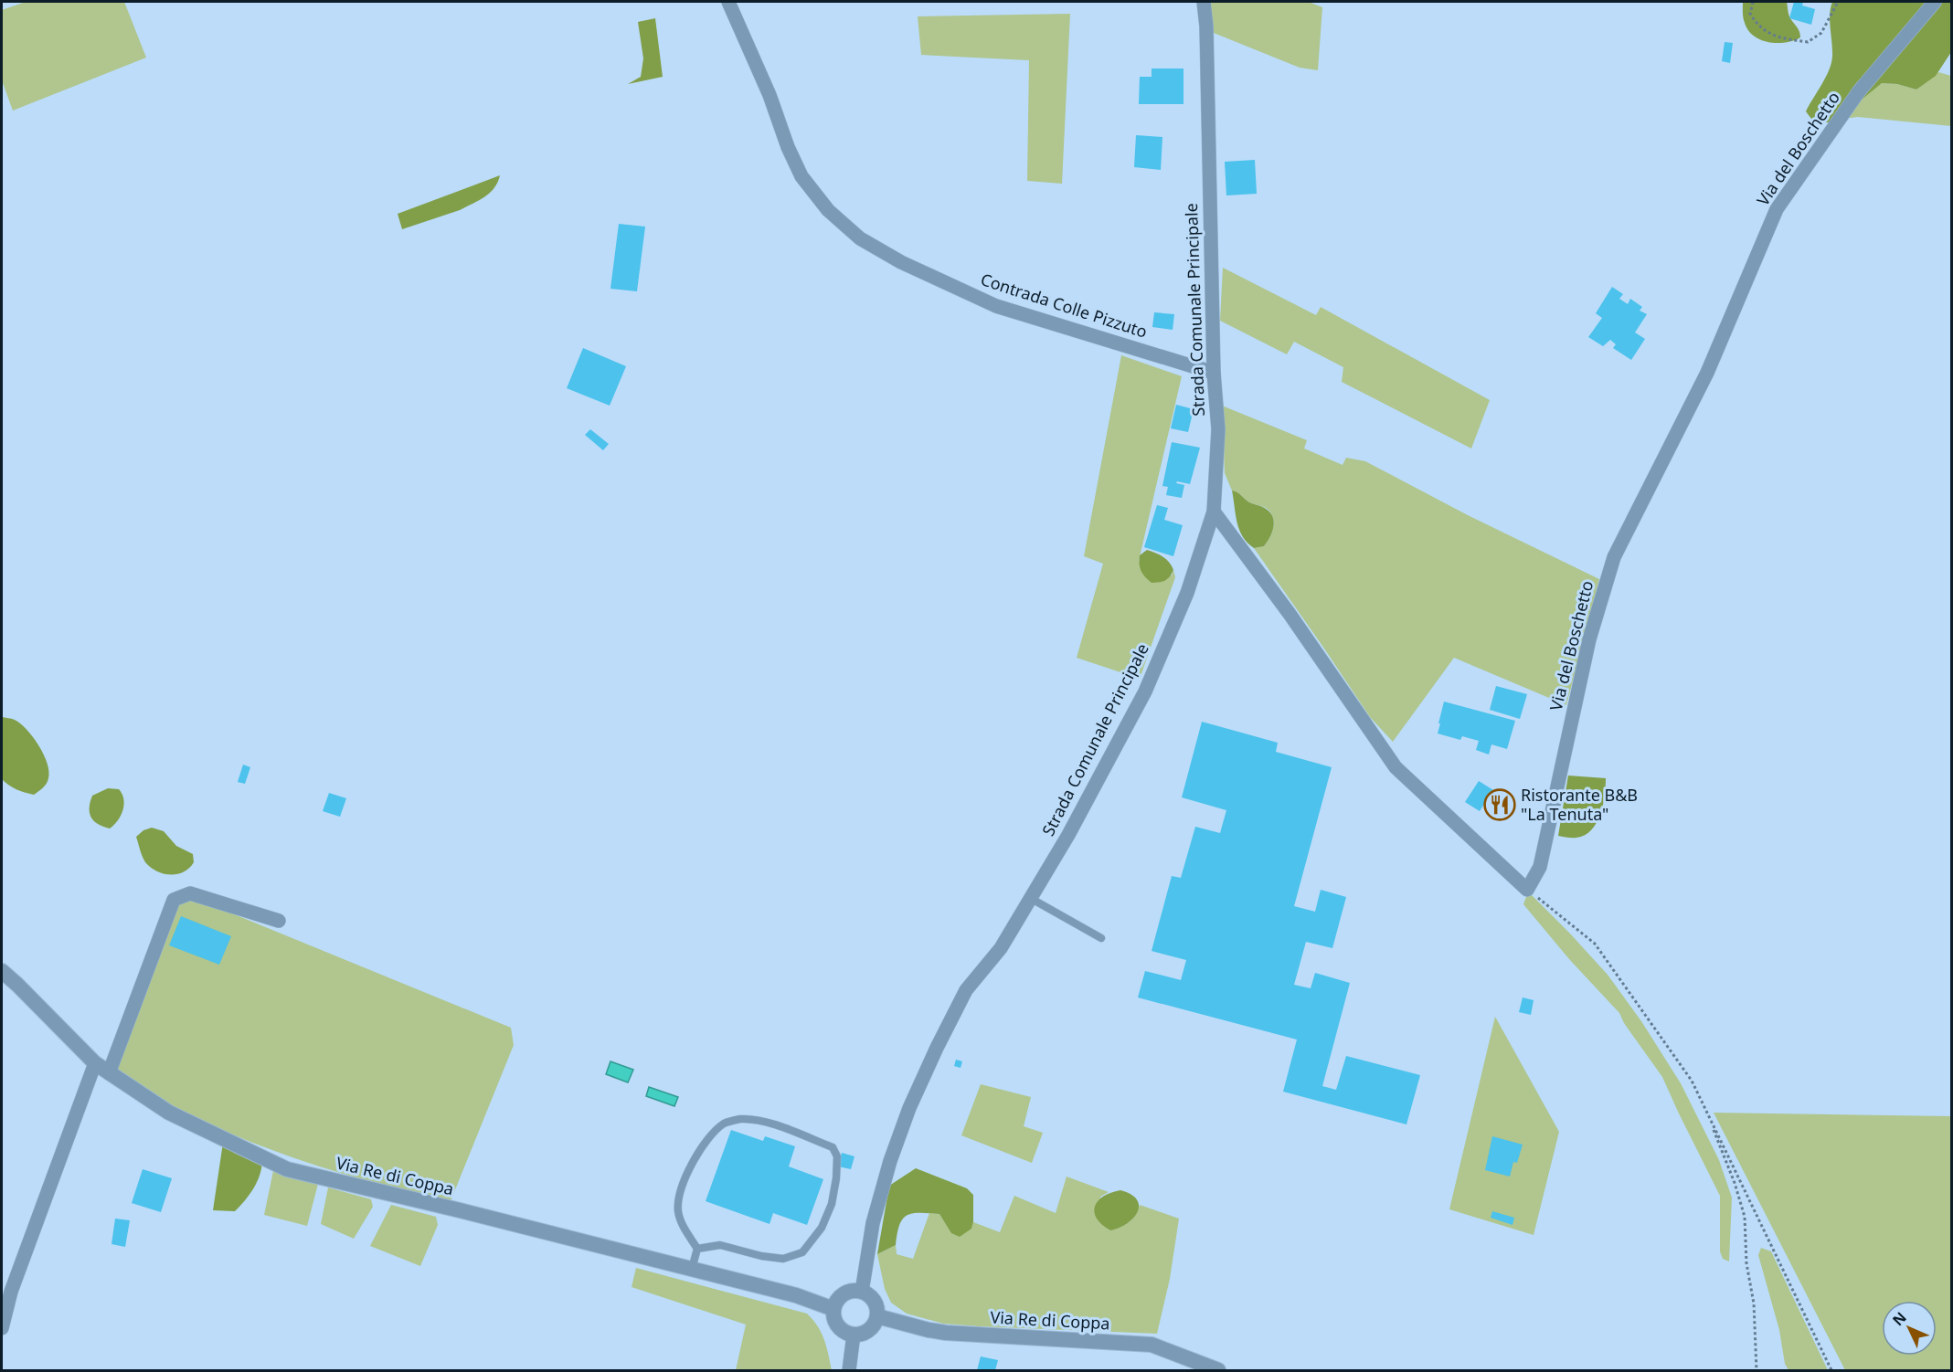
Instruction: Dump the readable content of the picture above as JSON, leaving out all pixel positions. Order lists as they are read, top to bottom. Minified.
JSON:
{"streets":{"street":["Via del Boschetto","Contrada Colle Pizzuto","Strada Comunale Principale","Via Re di Coppa"]},"crossings":[["Contrada Colle Pizzuto","Strada Comunale Principale"],["Strada Comunale Principale","Via Re di Coppa"]],"places":{"restaurant":["Ristorante B&B \"La Tenuta\""]},"north":"top left"}
